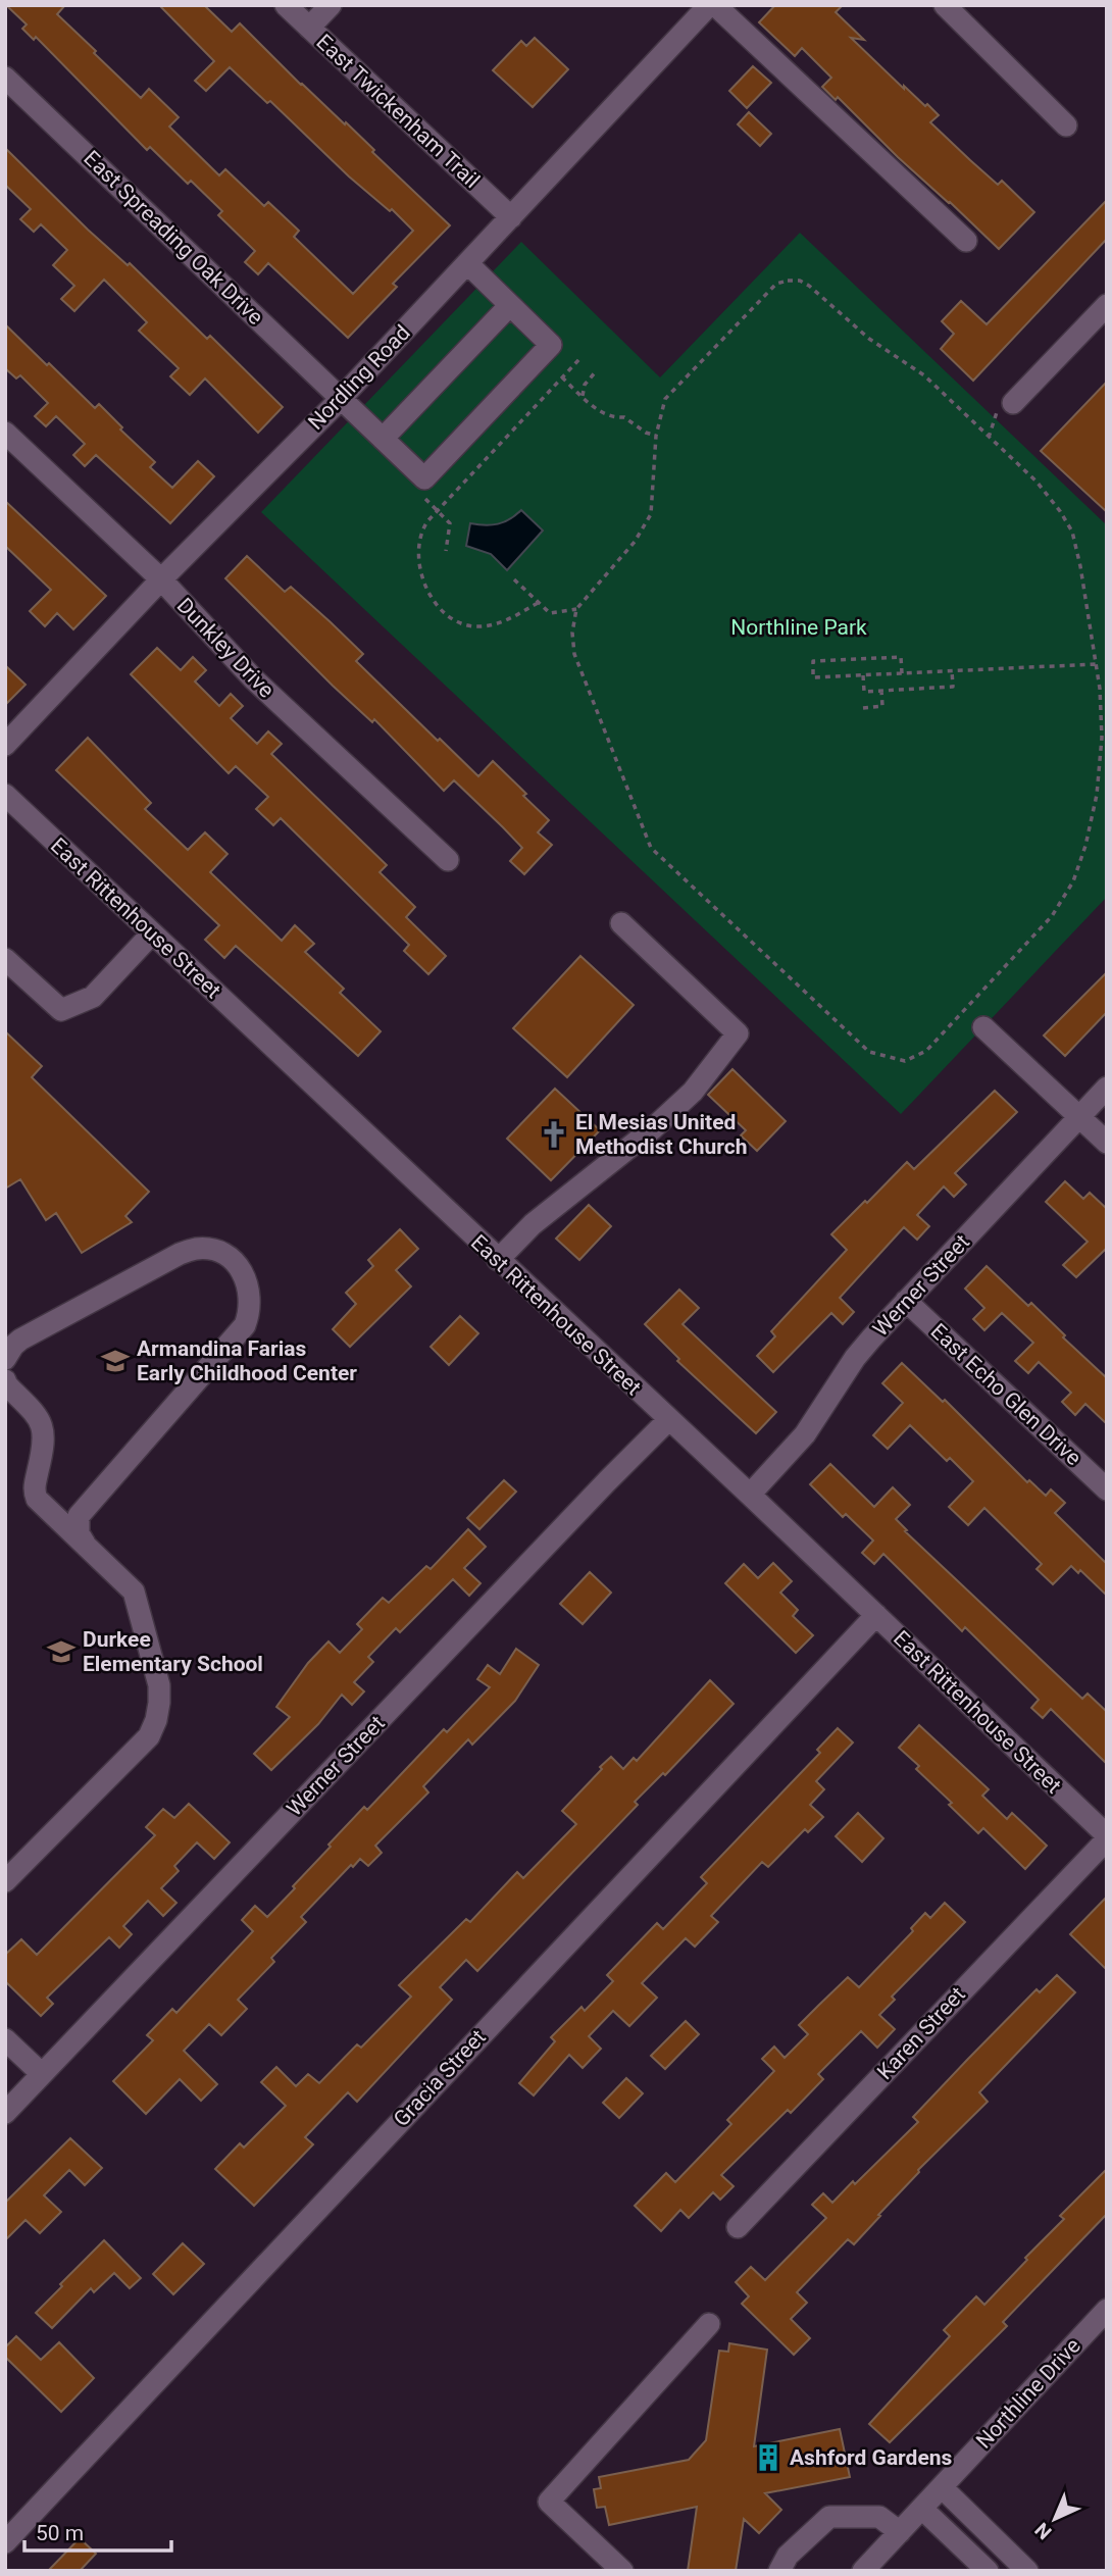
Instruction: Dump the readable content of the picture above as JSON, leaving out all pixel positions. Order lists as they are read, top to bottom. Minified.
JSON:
{"streets":{"street":["East Twickenham Trail","East Spreading Oak Drive","Nordling Road","Dunkley Drive","East Rittenhouse Street","Werner Street","East Echo Glen Drive","Karen Street","Gracia Street","Northline Drive"]},"crossings":[["East Twickenham Trail","Nordling Road"],["East Spreading Oak Drive","Nordling Road"],["Nordling Road","Dunkley Drive"],["East Rittenhouse Street","Werner Street"],["East Rittenhouse Street","Karen Street"],["East Rittenhouse Street","Gracia Street"],["Werner Street","East Echo Glen Drive"]],"parks":["Northline Park"],"places":{"church":["El Mesias United Methodist Church"],"school or university":["Armandina Farias Early Childhood Center","Durkee Elementary School"],"building":["Ashford Gardens"]},"scale_bar":"50 m","north":"bottom left"}
